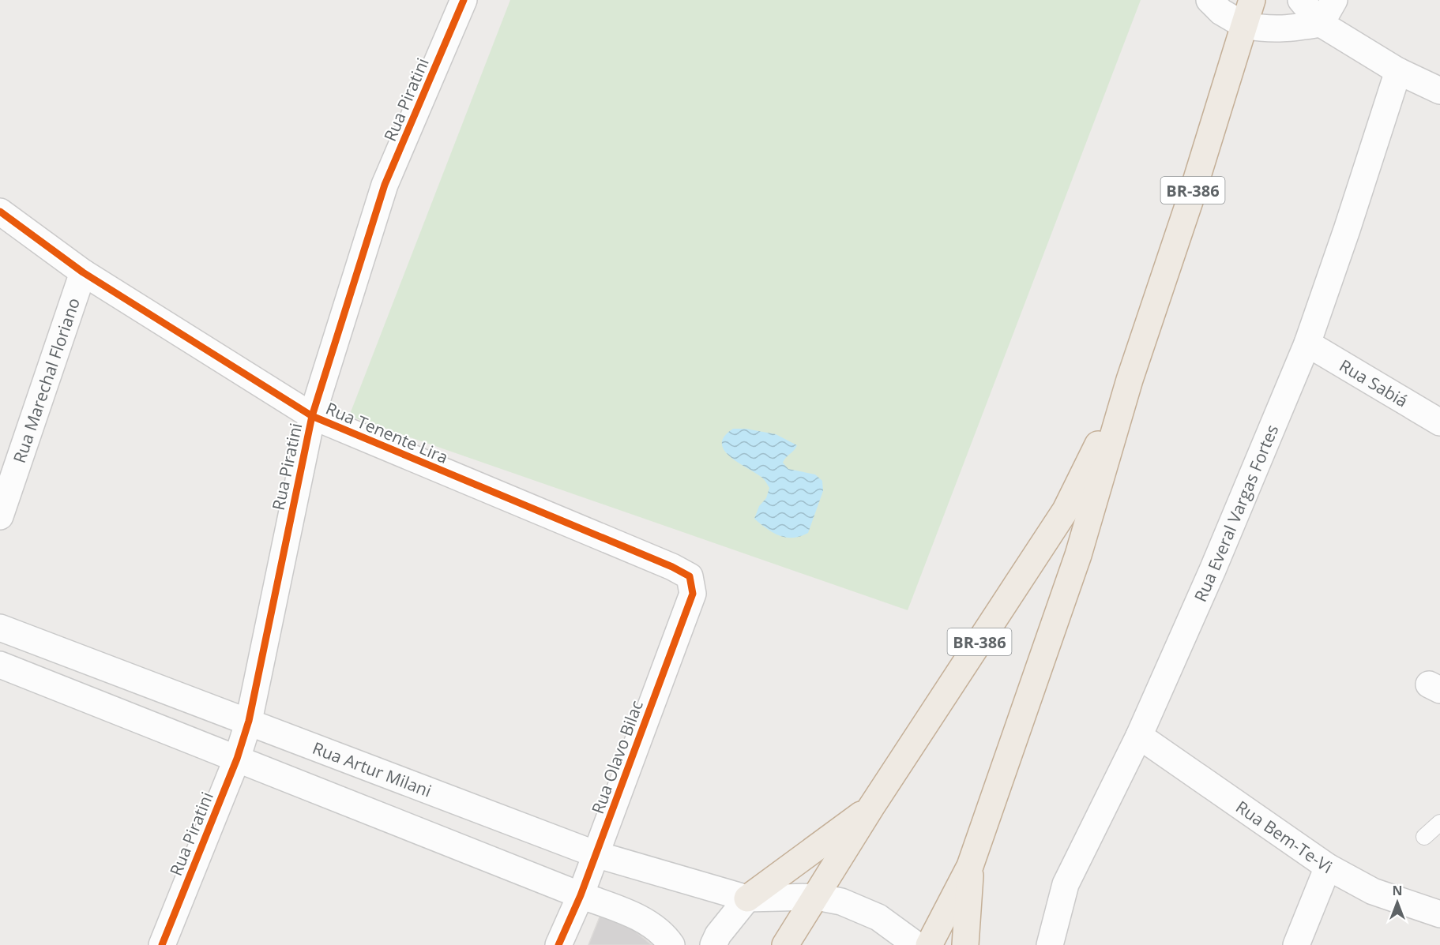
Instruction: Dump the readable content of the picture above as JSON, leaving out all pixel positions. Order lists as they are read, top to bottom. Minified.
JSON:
{"streets":{"highway":["BR-386"],"street":["Rua Piratini","Rua Marechal Floriano","Rua Sabiá","Rua Tenente Lira","Rua Everal Vargas Fortes","Rua Olavo Bilac","Rua Artur Milani","Rua Bem-Te-Vi"]},"crossings":[["Rua Piratini","Rua Tenente Lira"],["Rua Piratini","Rua Artur Milani"],["BR-386","Rua Artur Milani"],["Rua Marechal Floriano","Rua Tenente Lira"],["Rua Sabiá","Rua Everal Vargas Fortes"],["Rua Tenente Lira","Rua Olavo Bilac"],["Rua Everal Vargas Fortes","Rua Bem-Te-Vi"],["Rua Olavo Bilac","Rua Artur Milani"]],"north":"top"}
